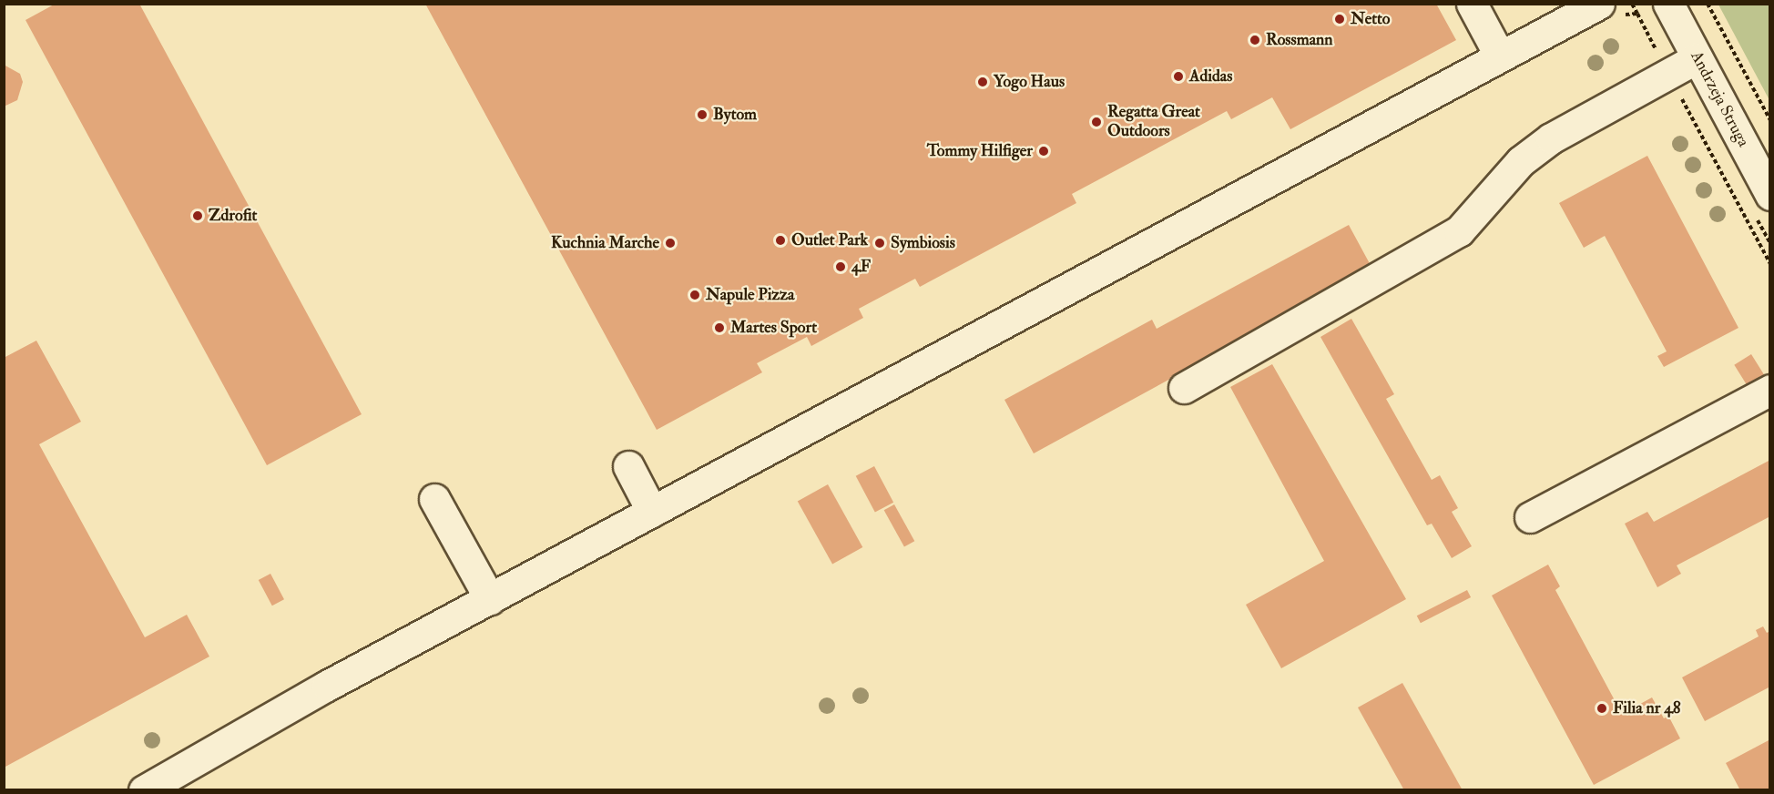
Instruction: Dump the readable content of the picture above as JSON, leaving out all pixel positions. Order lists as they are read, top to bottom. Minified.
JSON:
{"streets":{"street":["Andrzeja Struga"]},"places":["Netto","Rossmann","Adidas","Yogo Haus","Bytom","Regatta Great Outdoors","Tommy Hilfiger","Zdrofit","Outlet Park","Kuchnia Marche","Symbiosis","4F","Napule Pizza","Martes Sport","Filia nr 48"]}
